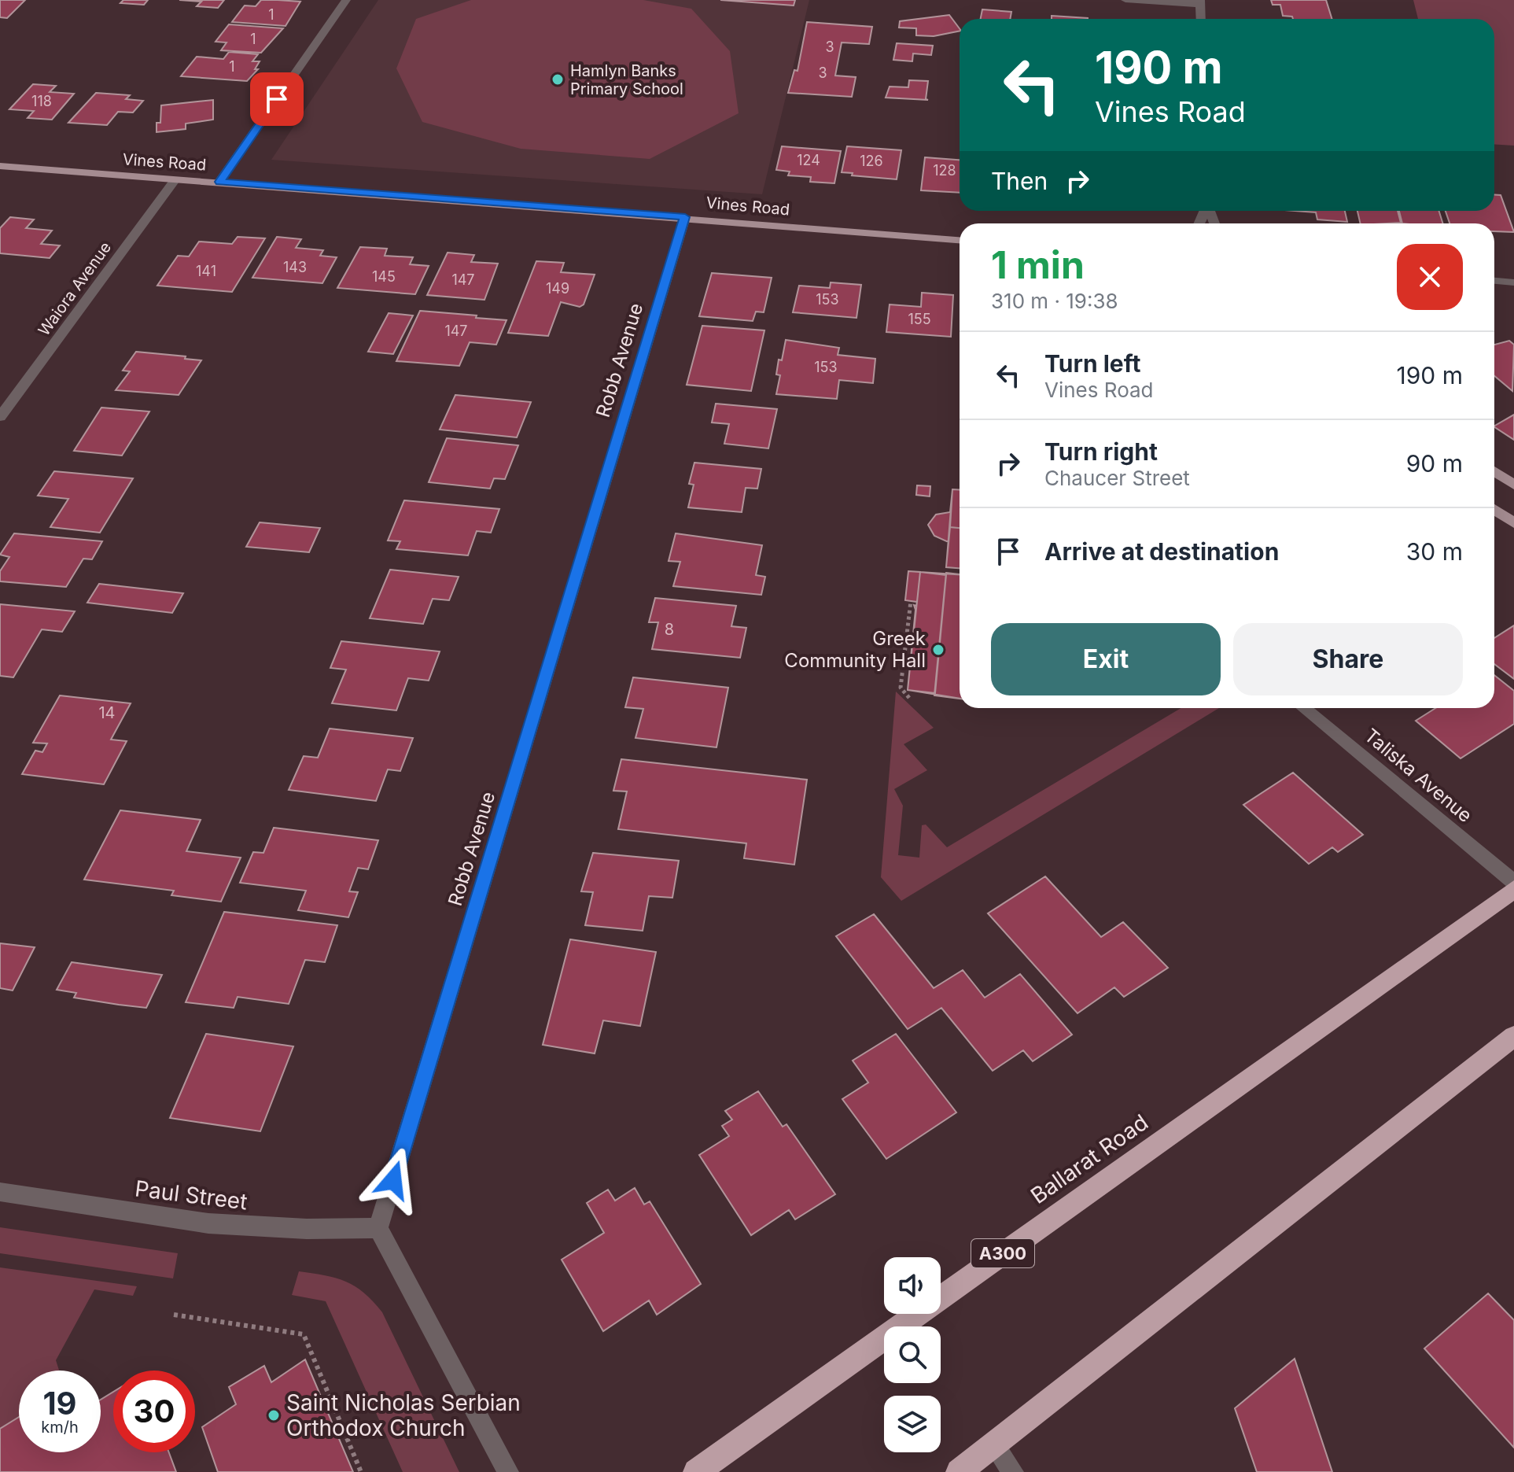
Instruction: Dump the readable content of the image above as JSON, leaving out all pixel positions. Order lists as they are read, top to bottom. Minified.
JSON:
{"streets":{"highway":["Ballarat Road","A300"],"main road":["Vines Road"],"street":["Waiora Avenue","Robb Avenue","Taliska Avenue","Paul Street"]},"crossings":[["Vines Road","Waiora Avenue"],["Vines Road","Robb Avenue"],["Robb Avenue","Paul Street"]],"places":["Hamlyn Banks Primary School","Greek Community Hall","Saint Nicholas Serbian Orthodox Church"],"house_numbers":["1","1","3","1","3","118","124","126","128","143","141","145","147","149","153","155","147","153","8","14"],"page":{"turn":["190 m","Vines Road"],"then":"Then","heading":["1 min","310 m · 19:38"],"list":[{"name":"Turn left","note":"Vines Road","value":"190 m"},{"name":"Turn right","note":"Chaucer Street","value":"90 m"},{"name":"Arrive at destination","value":"30 m"}],"buttons":["Exit","Share"],"speed":"19 km/h","limit":"30"}}
